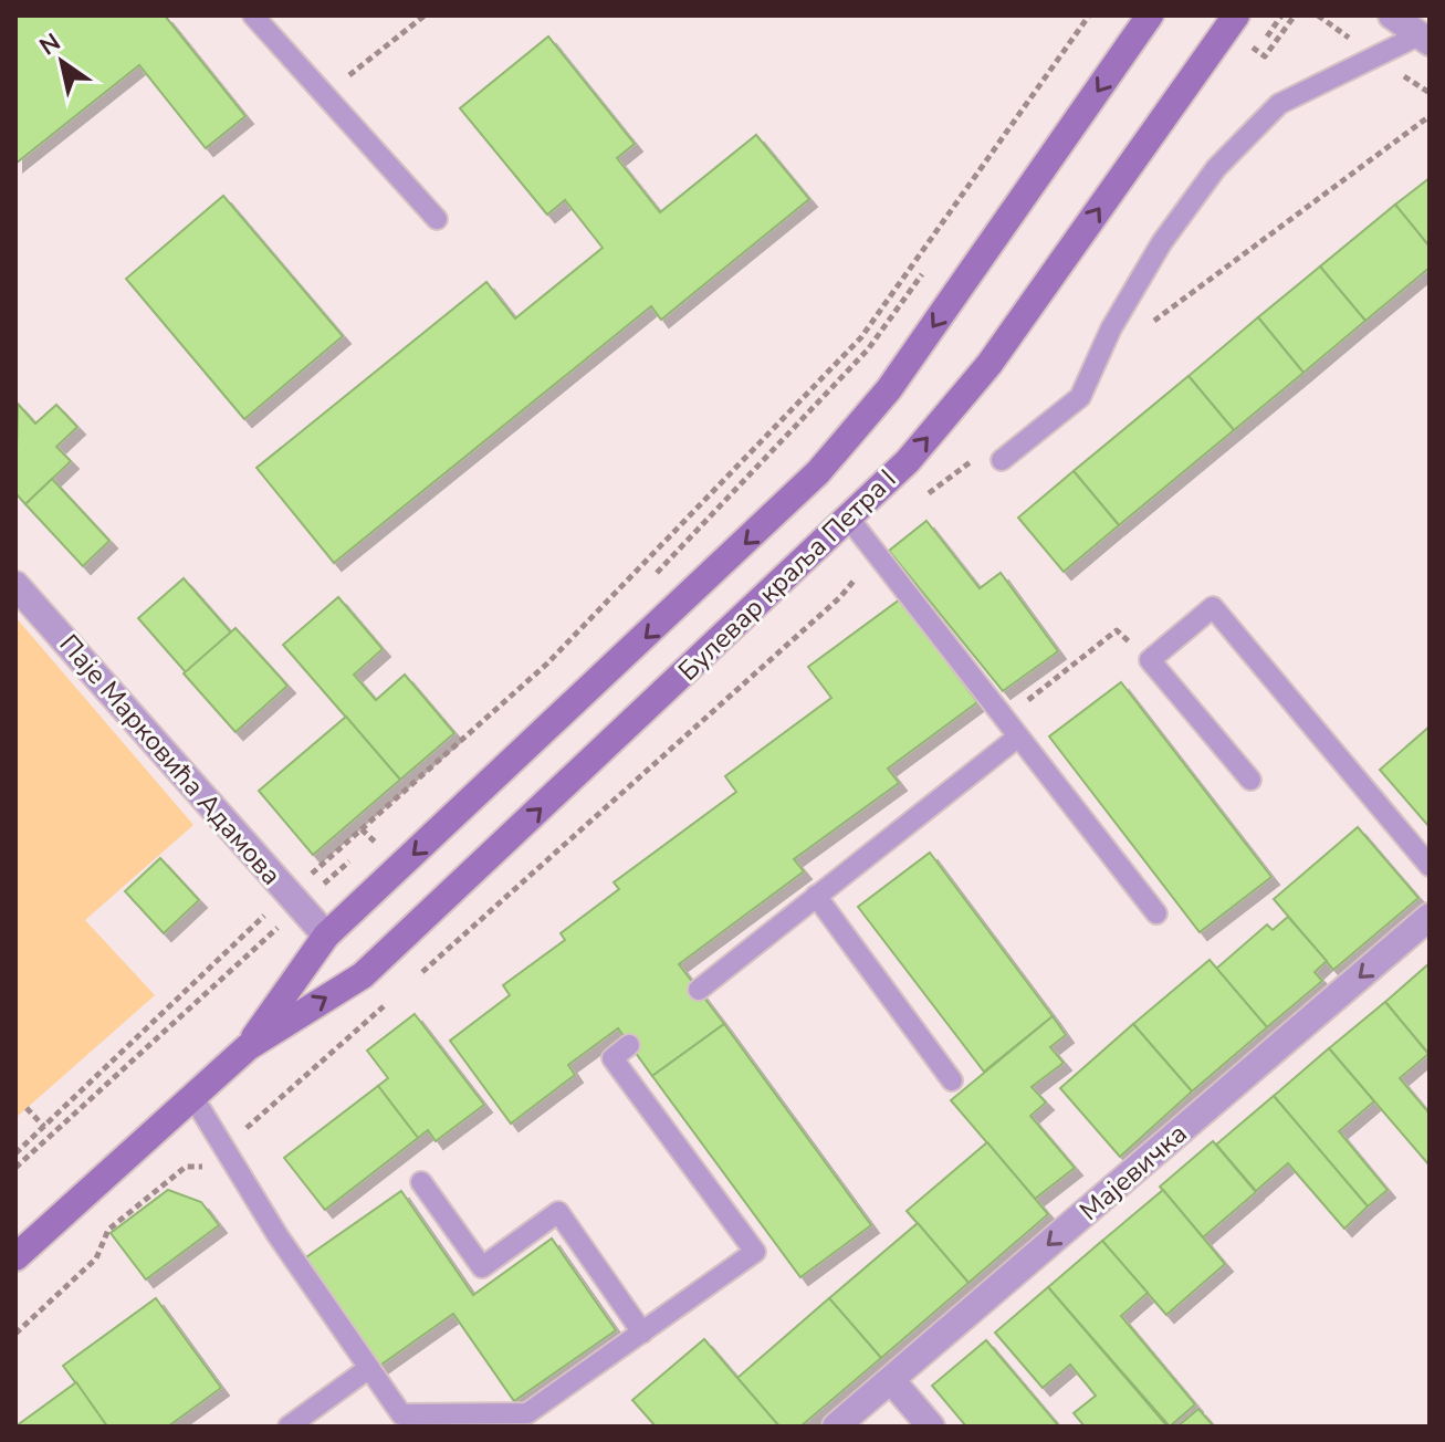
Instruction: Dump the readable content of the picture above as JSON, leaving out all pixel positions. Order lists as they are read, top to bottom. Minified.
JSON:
{"streets":{"street":["Булевар краља Петра I","Паје Марковића Адамова","Мајевичка"]},"crossings":[["Булевар краља Петра I","Паје Марковића Адамова"]],"one_way":["Мајевичка"],"north":"top left"}
